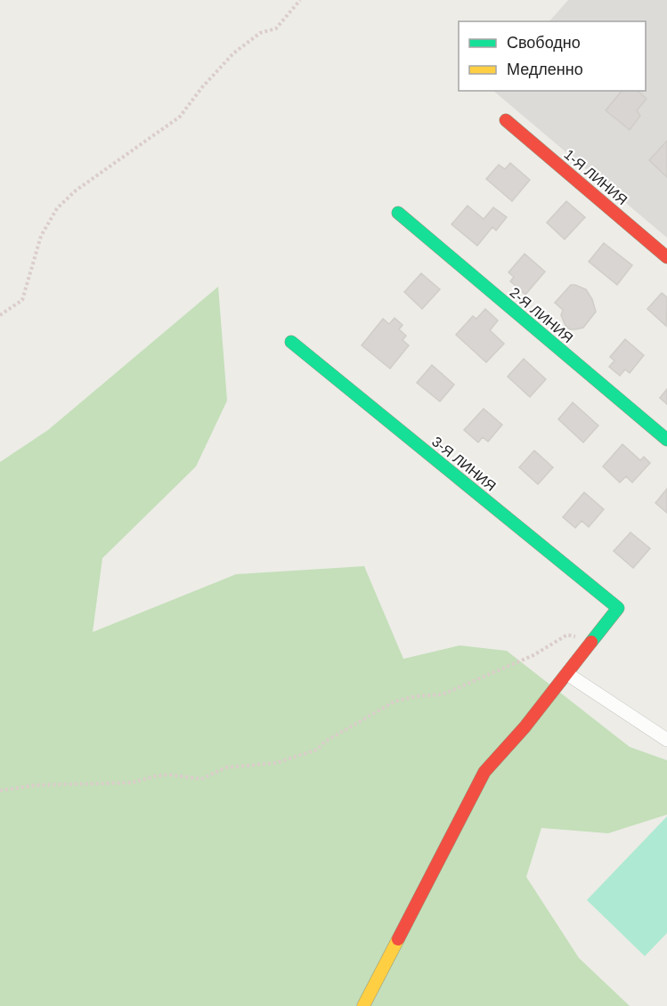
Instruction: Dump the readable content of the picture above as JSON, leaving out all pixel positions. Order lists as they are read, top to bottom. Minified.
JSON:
{"streets":{"street":["1-Я ЛИНИЯ","2-Я ЛИНИЯ","3-Я ЛИНИЯ"]},"legend":["Свободно","Медленно"]}
